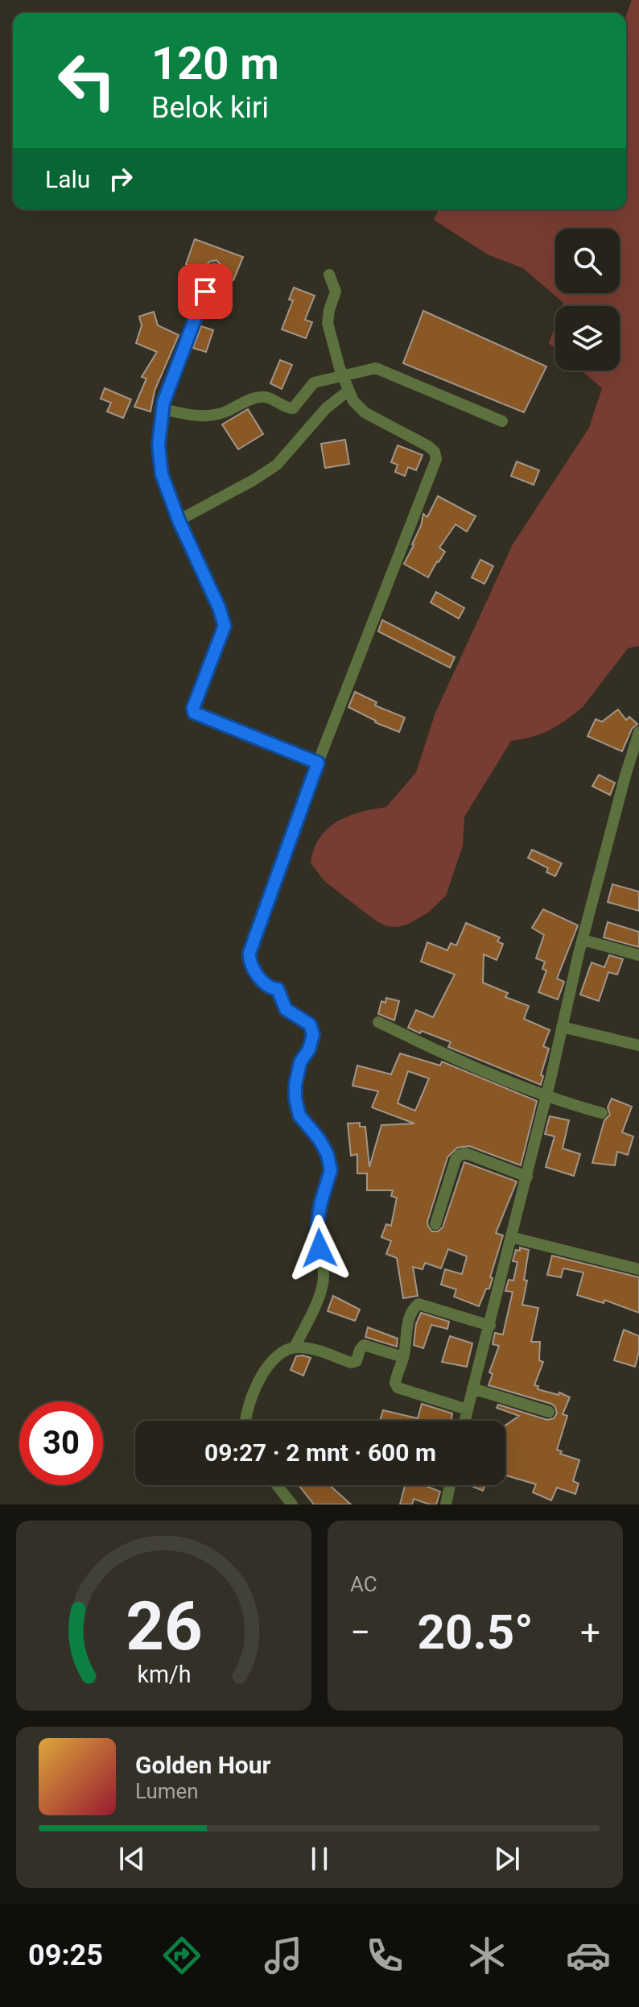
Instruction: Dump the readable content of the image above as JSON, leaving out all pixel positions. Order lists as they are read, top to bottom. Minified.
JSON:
{"page":{"turn":["120 m","Belok kiri"],"then":"Lalu","limit":"30","trip":"09:27 · 2 mnt · 600 m","tile":"AC","heat":["−","20.5°","+"],"song":["Golden Hour","Lumen"],"tabs":"09:25","gauge":["26","km/h"]}}
